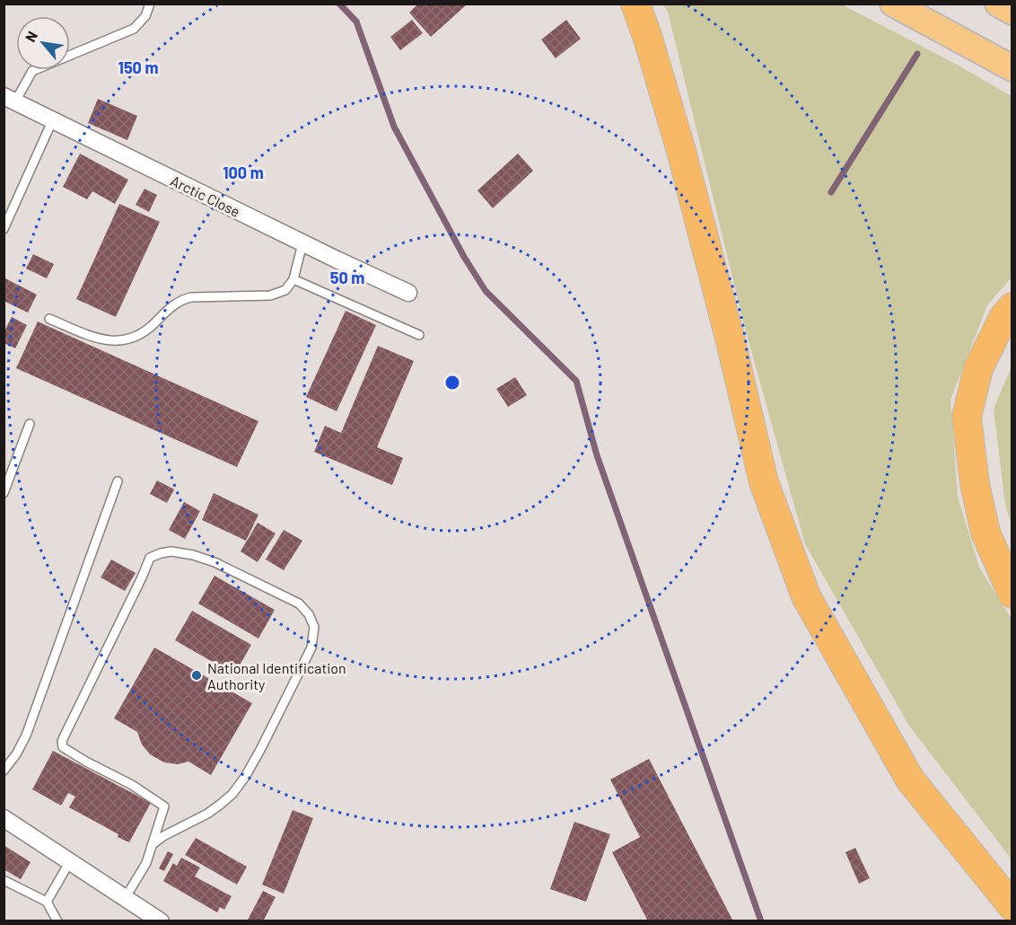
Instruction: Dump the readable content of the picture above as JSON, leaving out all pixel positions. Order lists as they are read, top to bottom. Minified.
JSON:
{"streets":{"street":["Arctic Close"]},"places":["National Identification Authority"],"north":"top left","rings":["150 m","100 m","50 m"]}
